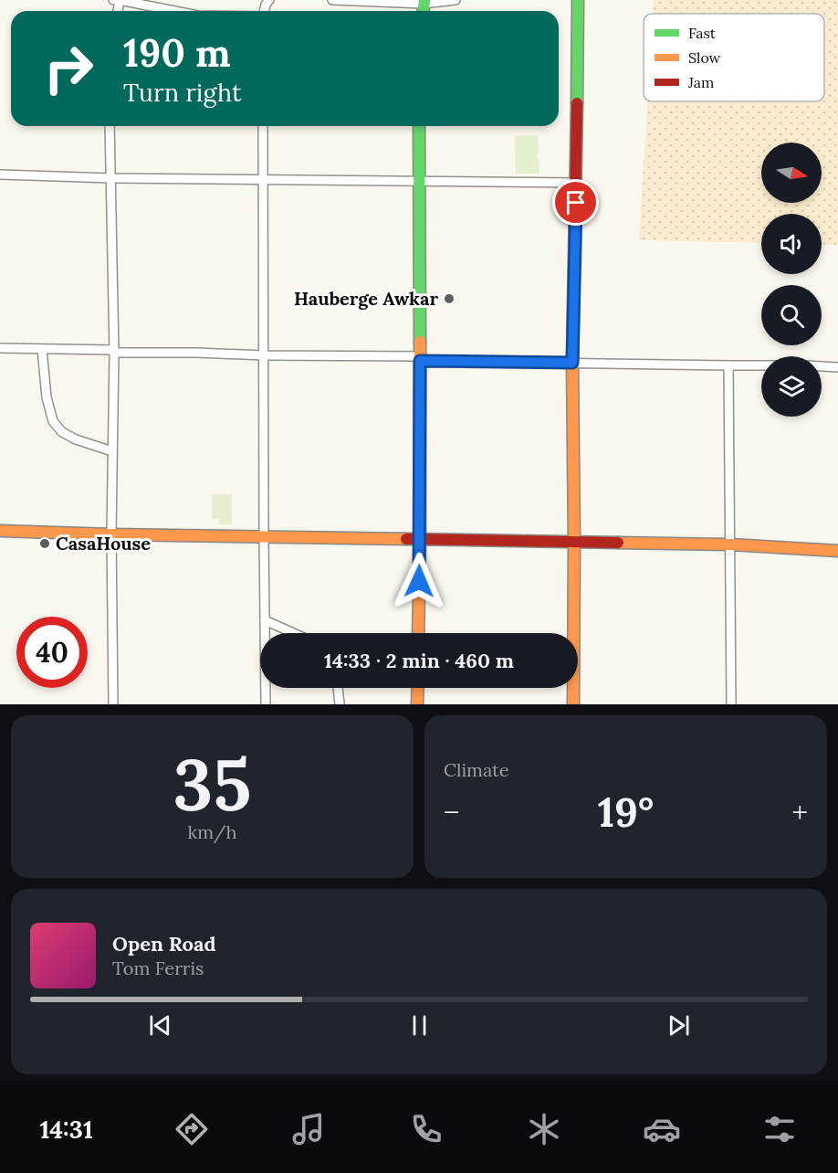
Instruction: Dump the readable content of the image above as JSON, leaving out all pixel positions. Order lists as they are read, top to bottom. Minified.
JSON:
{"places":["Hauberge Awkar","CasaHouse"],"legend":["Fast","Slow","Jam"],"north":"right","page":{"turn":["190 m","Turn right"],"limit":"40","trip":"14:33 · 2 min · 460 m","tile":[["35","km/h"],"Climate"],"heat":["−","19°","+"],"song":["Open Road","Tom Ferris"],"tabs":"14:31"}}
